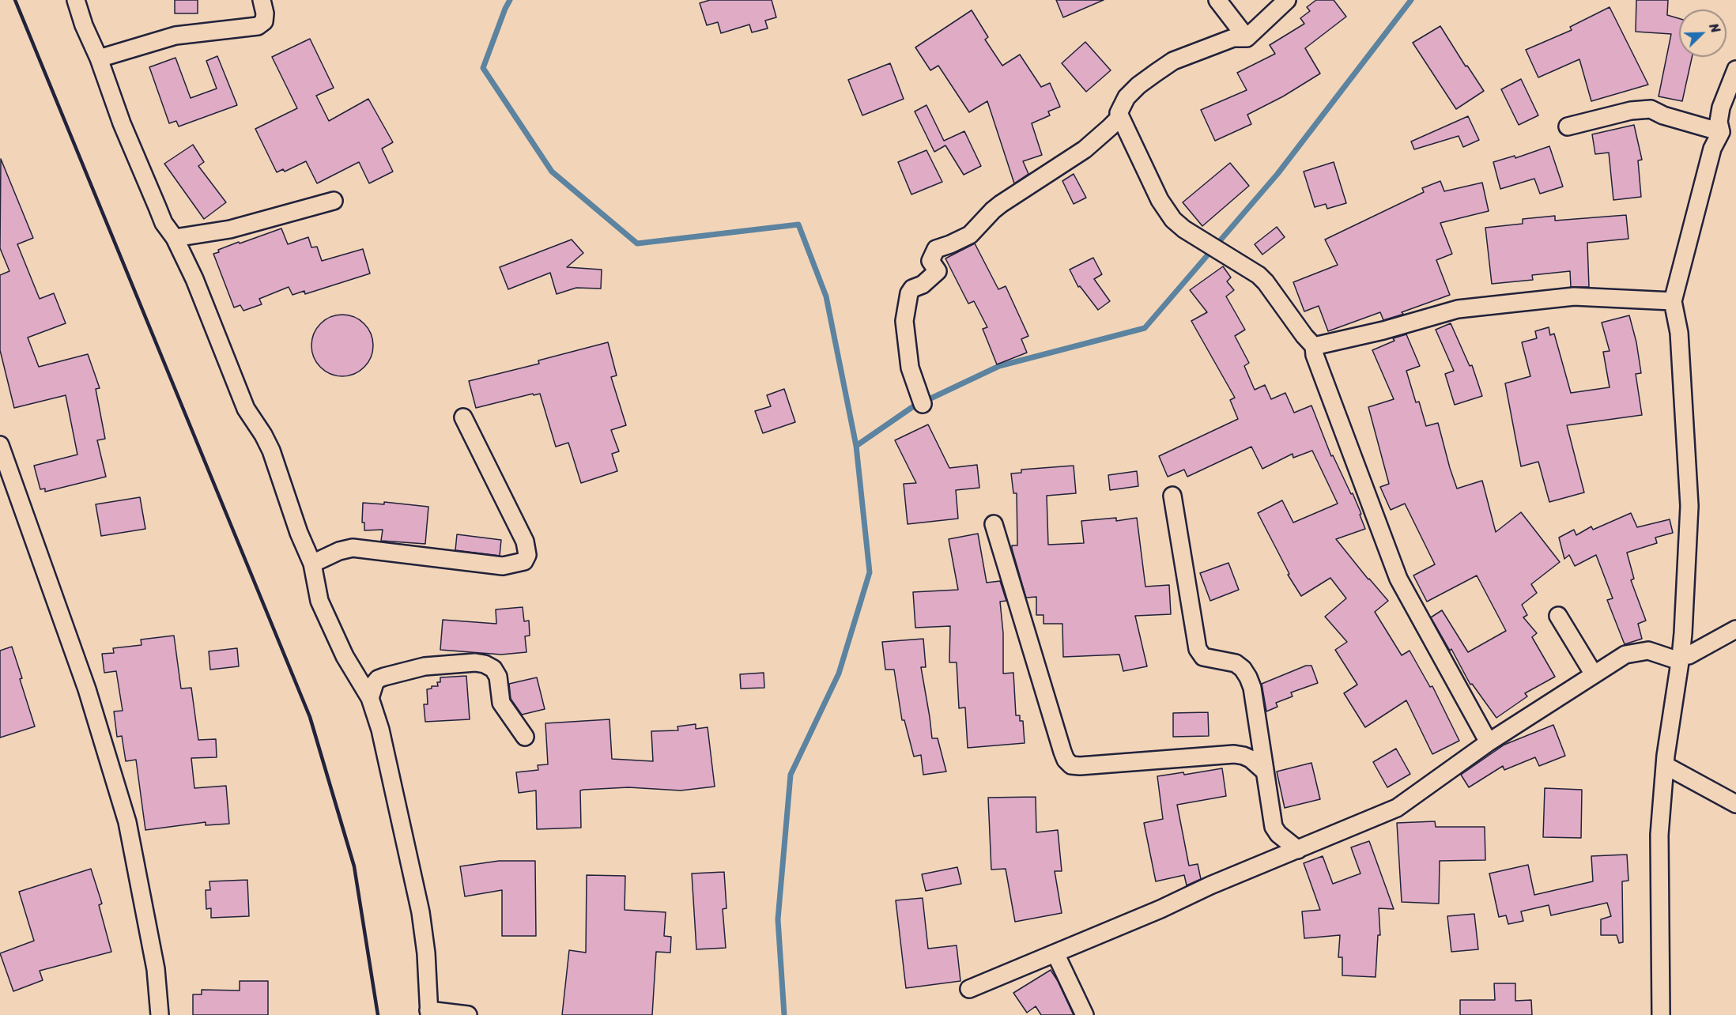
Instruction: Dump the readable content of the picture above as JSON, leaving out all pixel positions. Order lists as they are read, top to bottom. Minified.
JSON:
{"north":"top right"}
